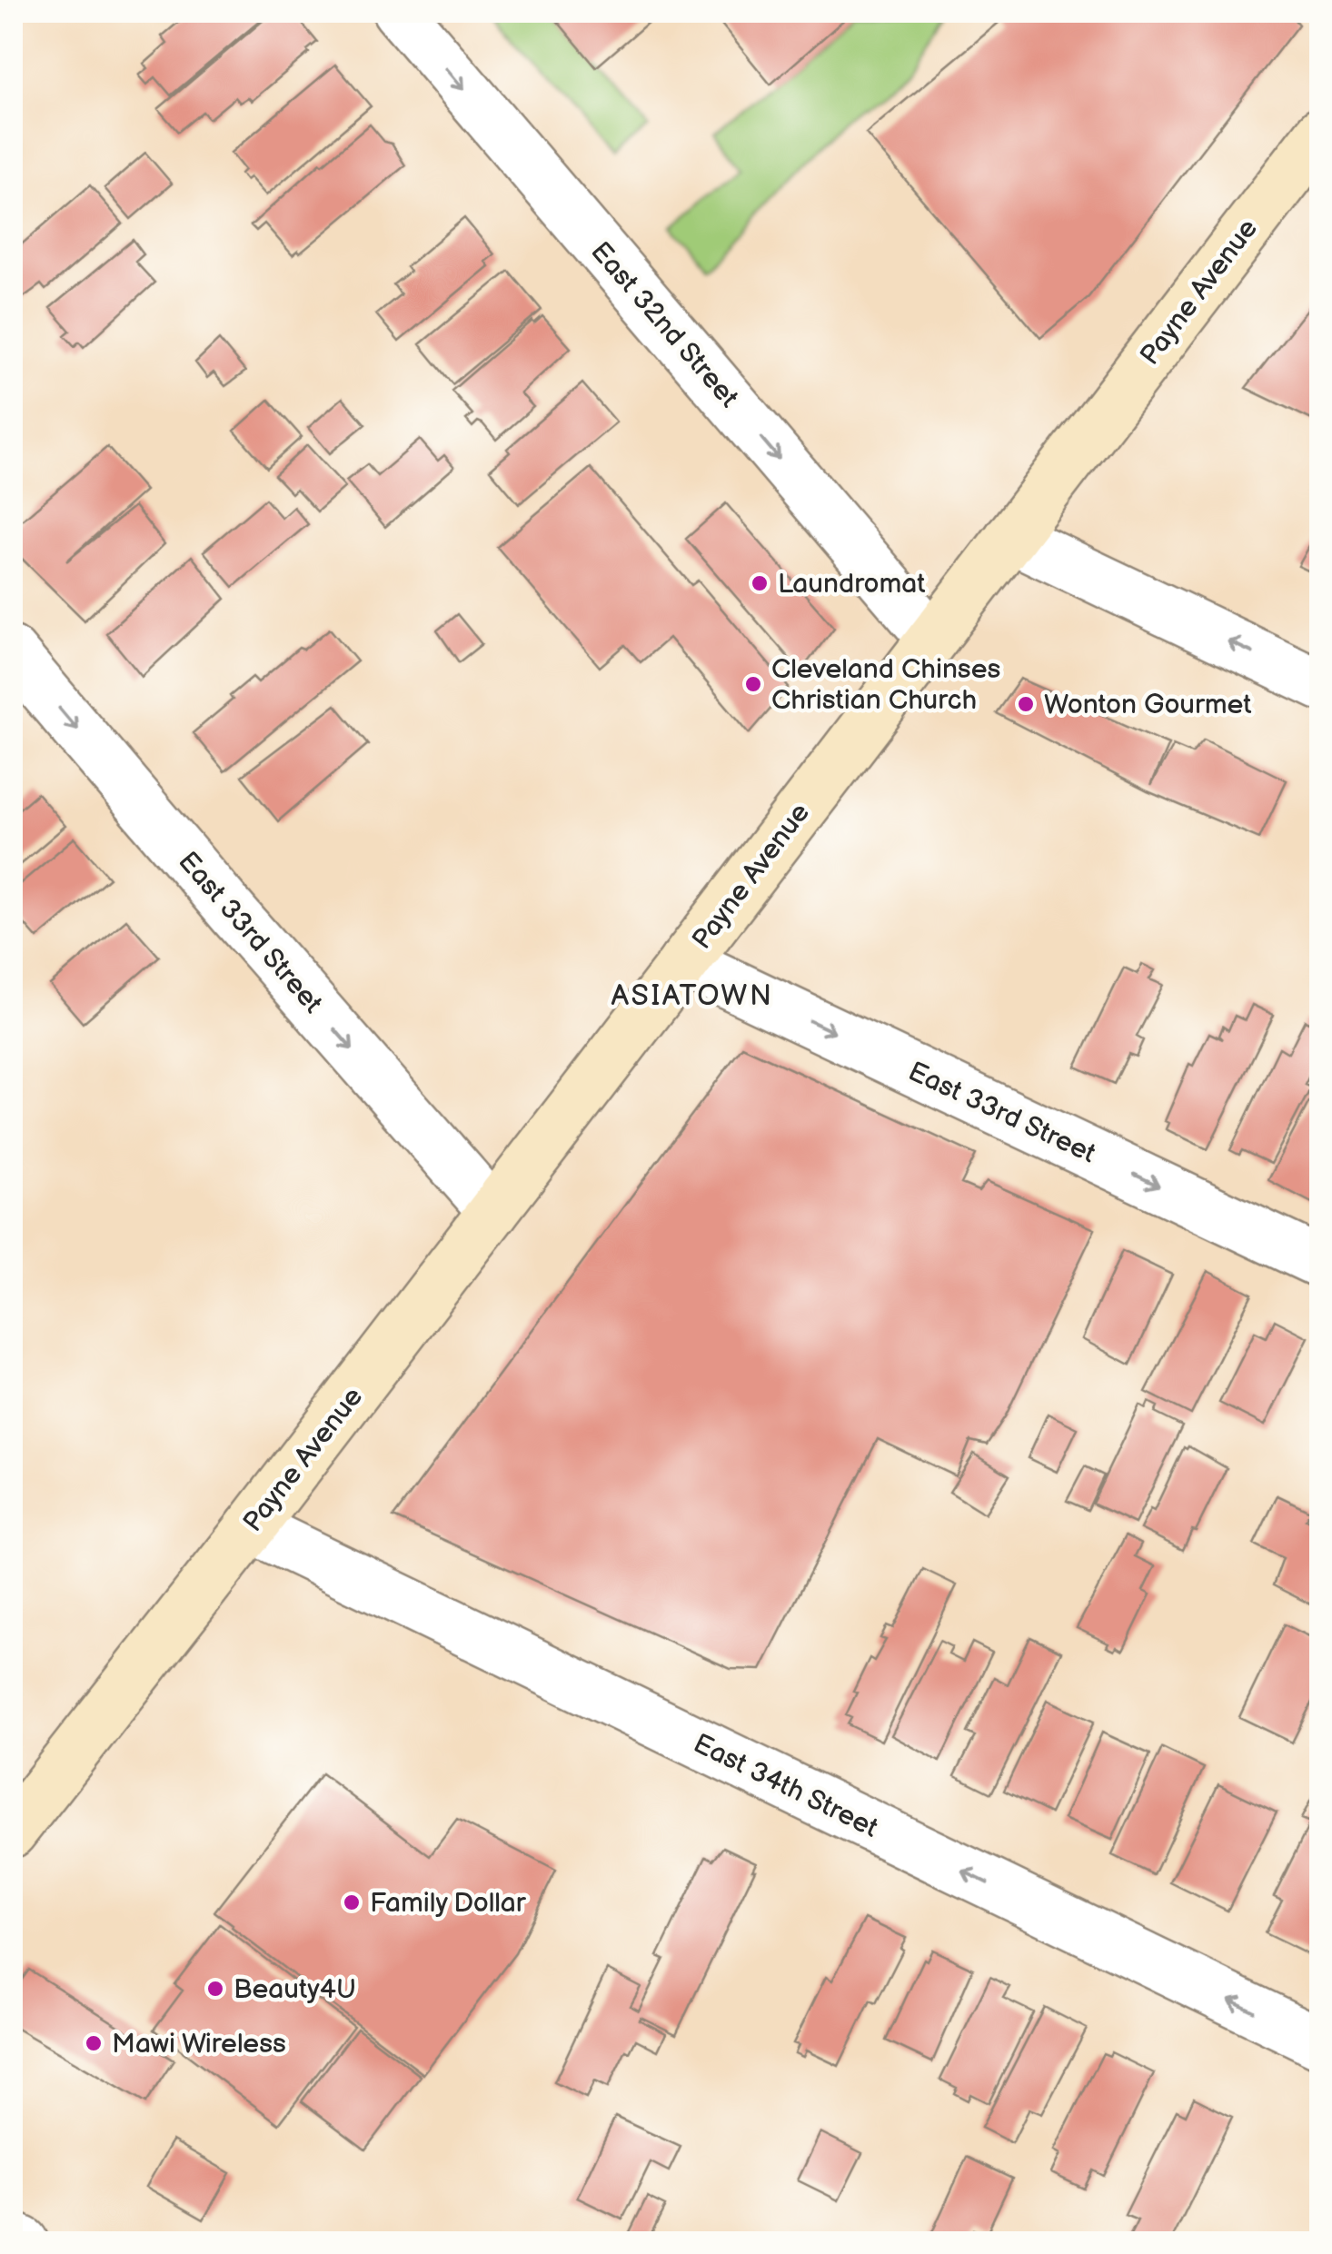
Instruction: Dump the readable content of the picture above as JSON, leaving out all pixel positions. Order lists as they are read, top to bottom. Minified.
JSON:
{"streets":{"street":["Payne Avenue","East 32nd Street","East 33rd Street","East 34th Street"]},"crossings":[["Payne Avenue","East 32nd Street"],["Payne Avenue","East 33rd Street"],["Payne Avenue","East 34th Street"]],"one_way":["East 32nd Street","East 33rd Street","East 34th Street"],"districts":["ASIATOWN"],"places":["Laundromat","Cleveland Chinses Christian Church","Wonton Gourmet","Family Dollar","Beauty4U","Mawi Wireless"]}
